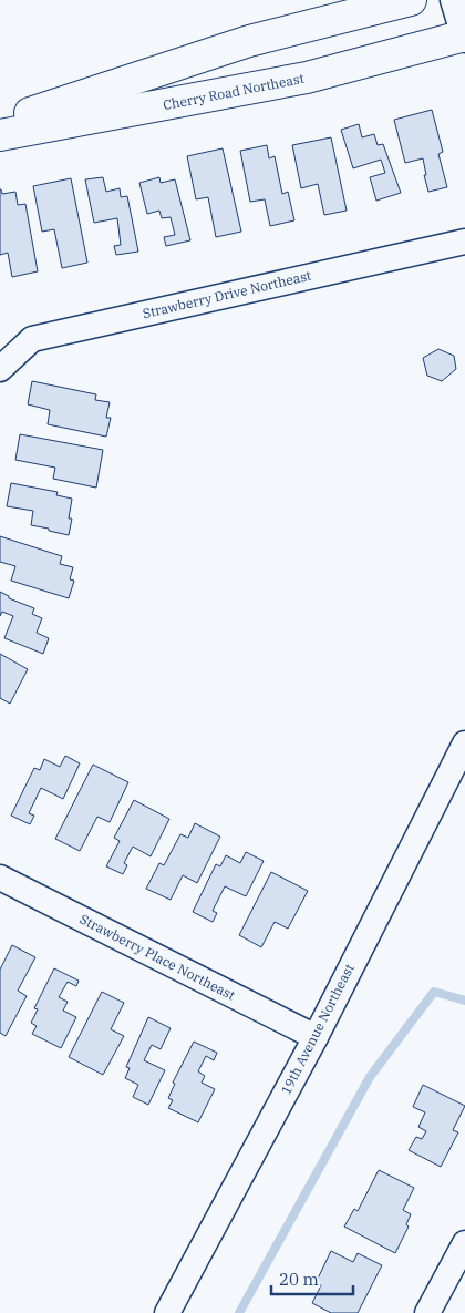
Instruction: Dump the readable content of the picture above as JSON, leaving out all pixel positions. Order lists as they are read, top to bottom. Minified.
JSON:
{"streets":{"street":["Cherry Road Northeast","Strawberry Drive Northeast","Strawberry Place Northeast","19th Avenue Northeast"]},"crossings":[["Strawberry Place Northeast","19th Avenue Northeast"]],"scale_bar":"20 m"}
